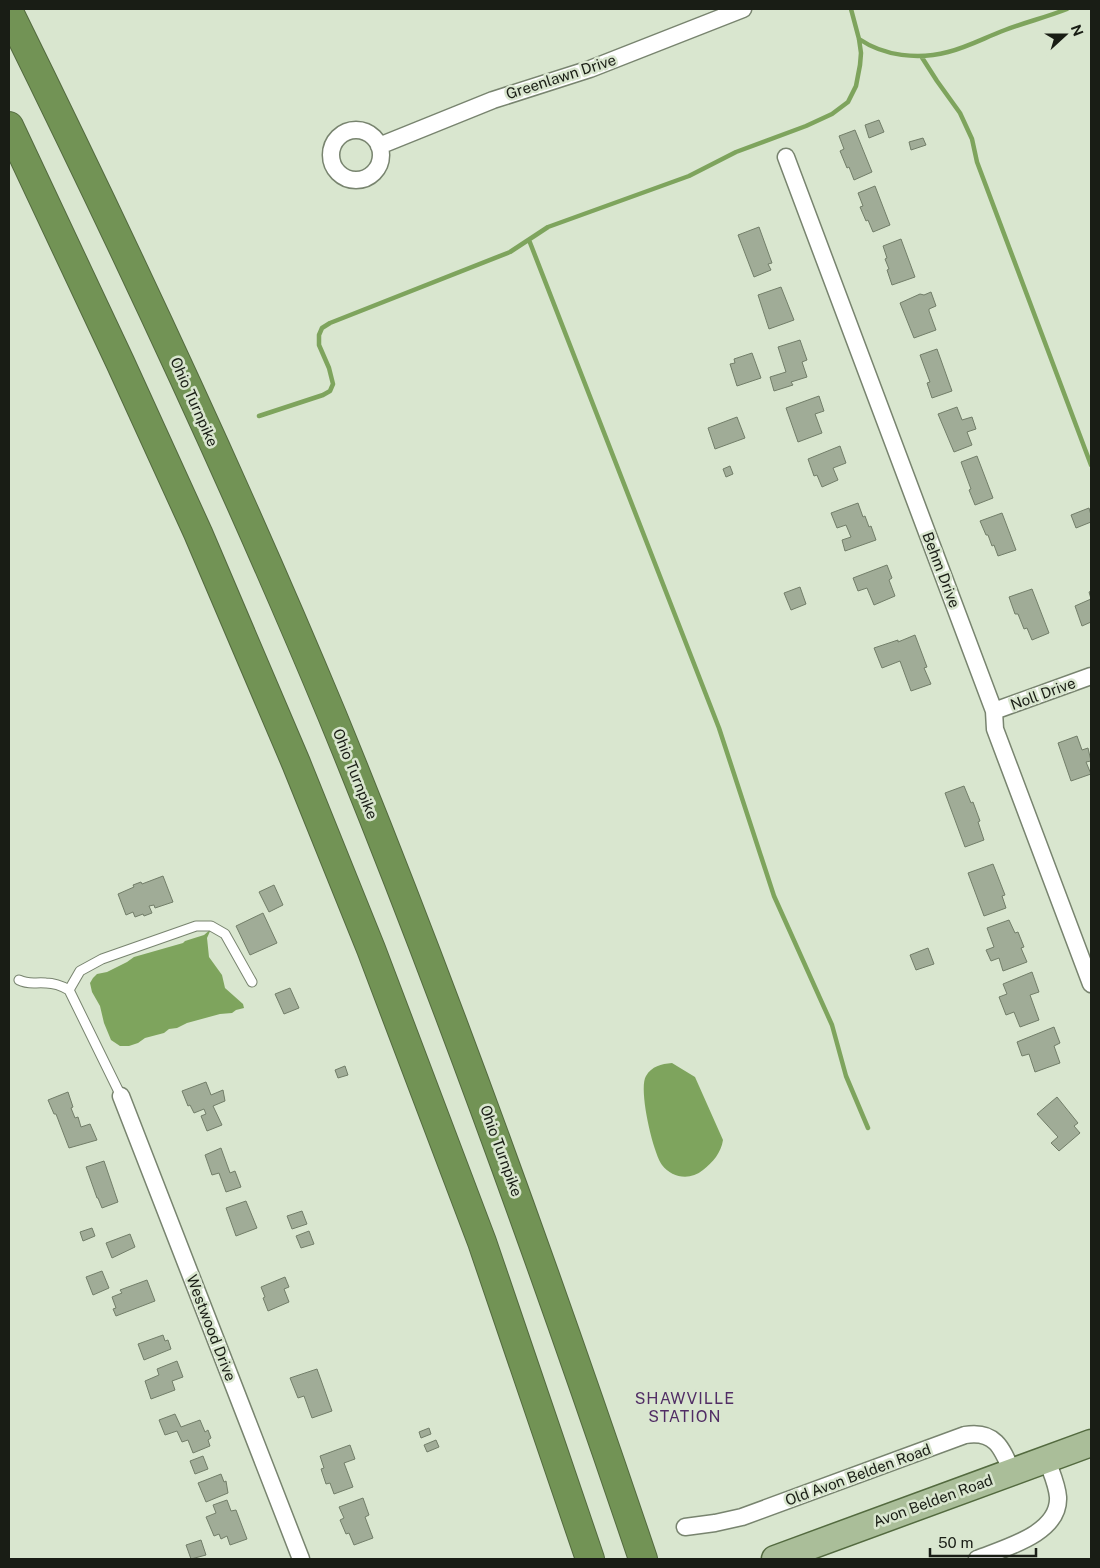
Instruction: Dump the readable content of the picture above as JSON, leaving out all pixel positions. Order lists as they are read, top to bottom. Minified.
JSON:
{"streets":{"highway":["Ohio Turnpike"],"main road":["Avon Belden Road"],"street":["Greenlawn Drive","Behm Drive","Noll Drive","Westwood Drive","Old Avon Belden Road"]},"crossings":[["Behm Drive","Noll Drive"],["Old Avon Belden Road","Avon Belden Road"]],"districts":["SHAWVILLE STATION"],"scale_bar":"50 m","north":"right"}
